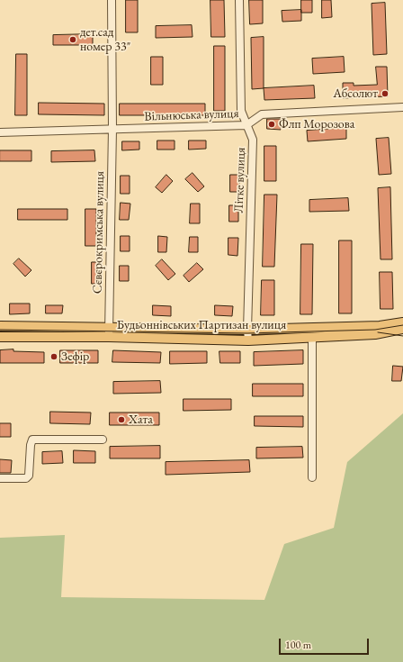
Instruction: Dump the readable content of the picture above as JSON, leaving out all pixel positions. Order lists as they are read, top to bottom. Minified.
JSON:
{"streets":{"main road":["Будьоннівських Партизан вулиця"],"street":["Вільнюська вулиця","Літке вулиця","Сєвєрокримська вулиця"]},"crossings":[["Вільнюська вулиця","Літке вулиця"],["Вільнюська вулиця","Сєвєрокримська вулиця"],["Літке вулиця","Будьоннівських Партизан вулиця"],["Сєвєрокримська вулиця","Будьоннівських Партизан вулиця"]],"places":["дет.сад номер 33\"","Абсолют","Флп Морозова","Зефір","Хата"],"scale_bar":"100 m"}
